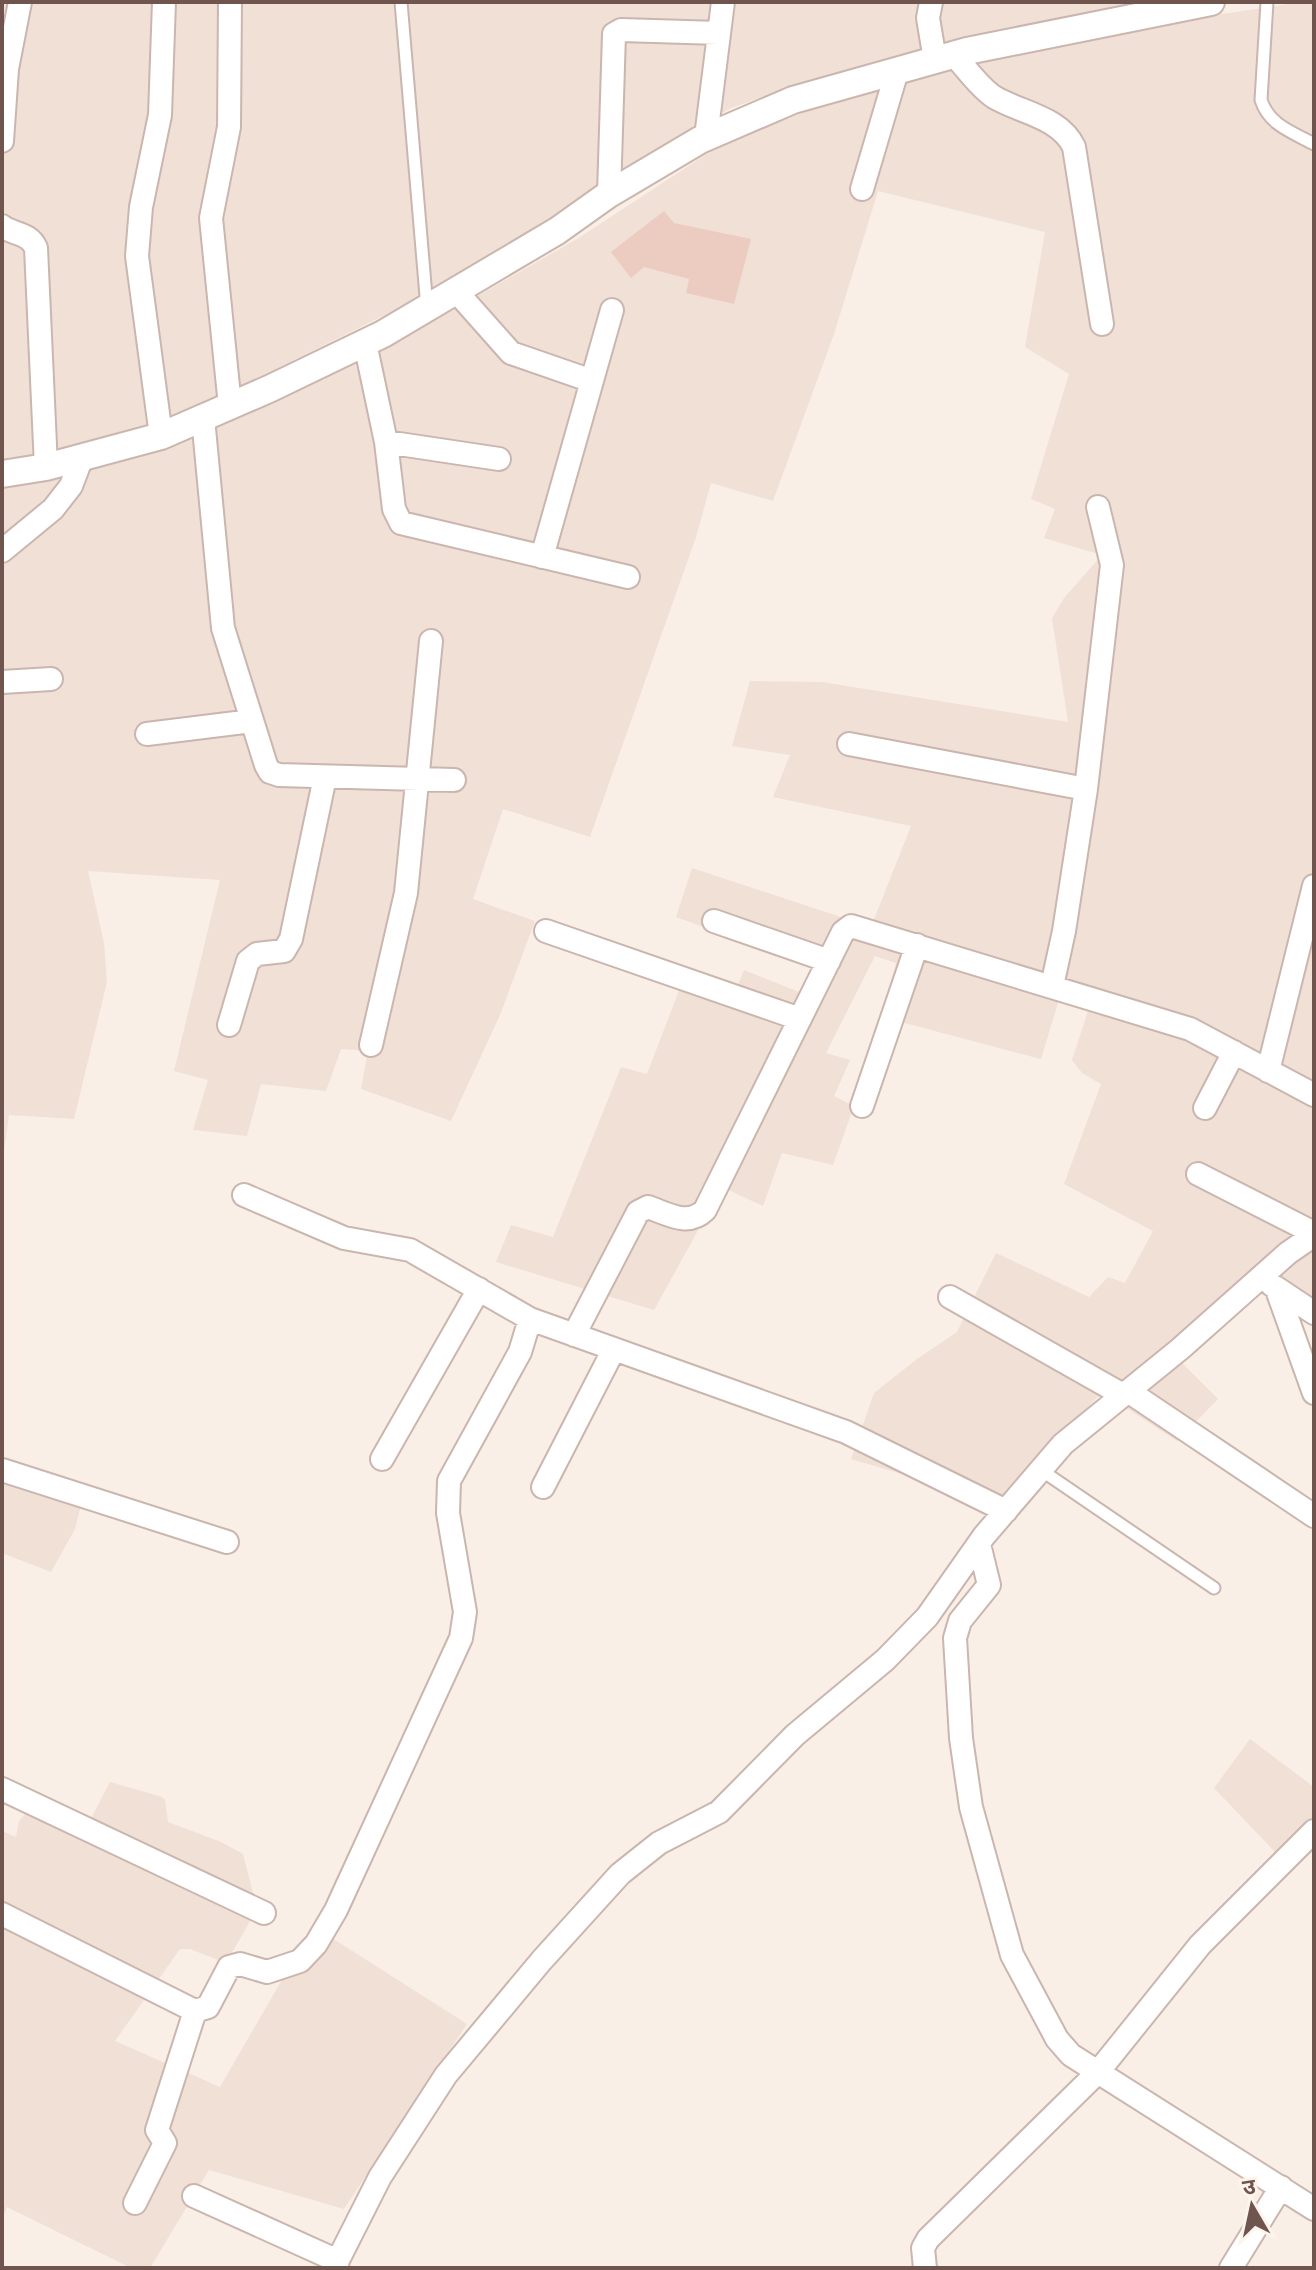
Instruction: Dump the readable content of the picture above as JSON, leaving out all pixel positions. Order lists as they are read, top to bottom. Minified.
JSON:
{"north":"top"}
